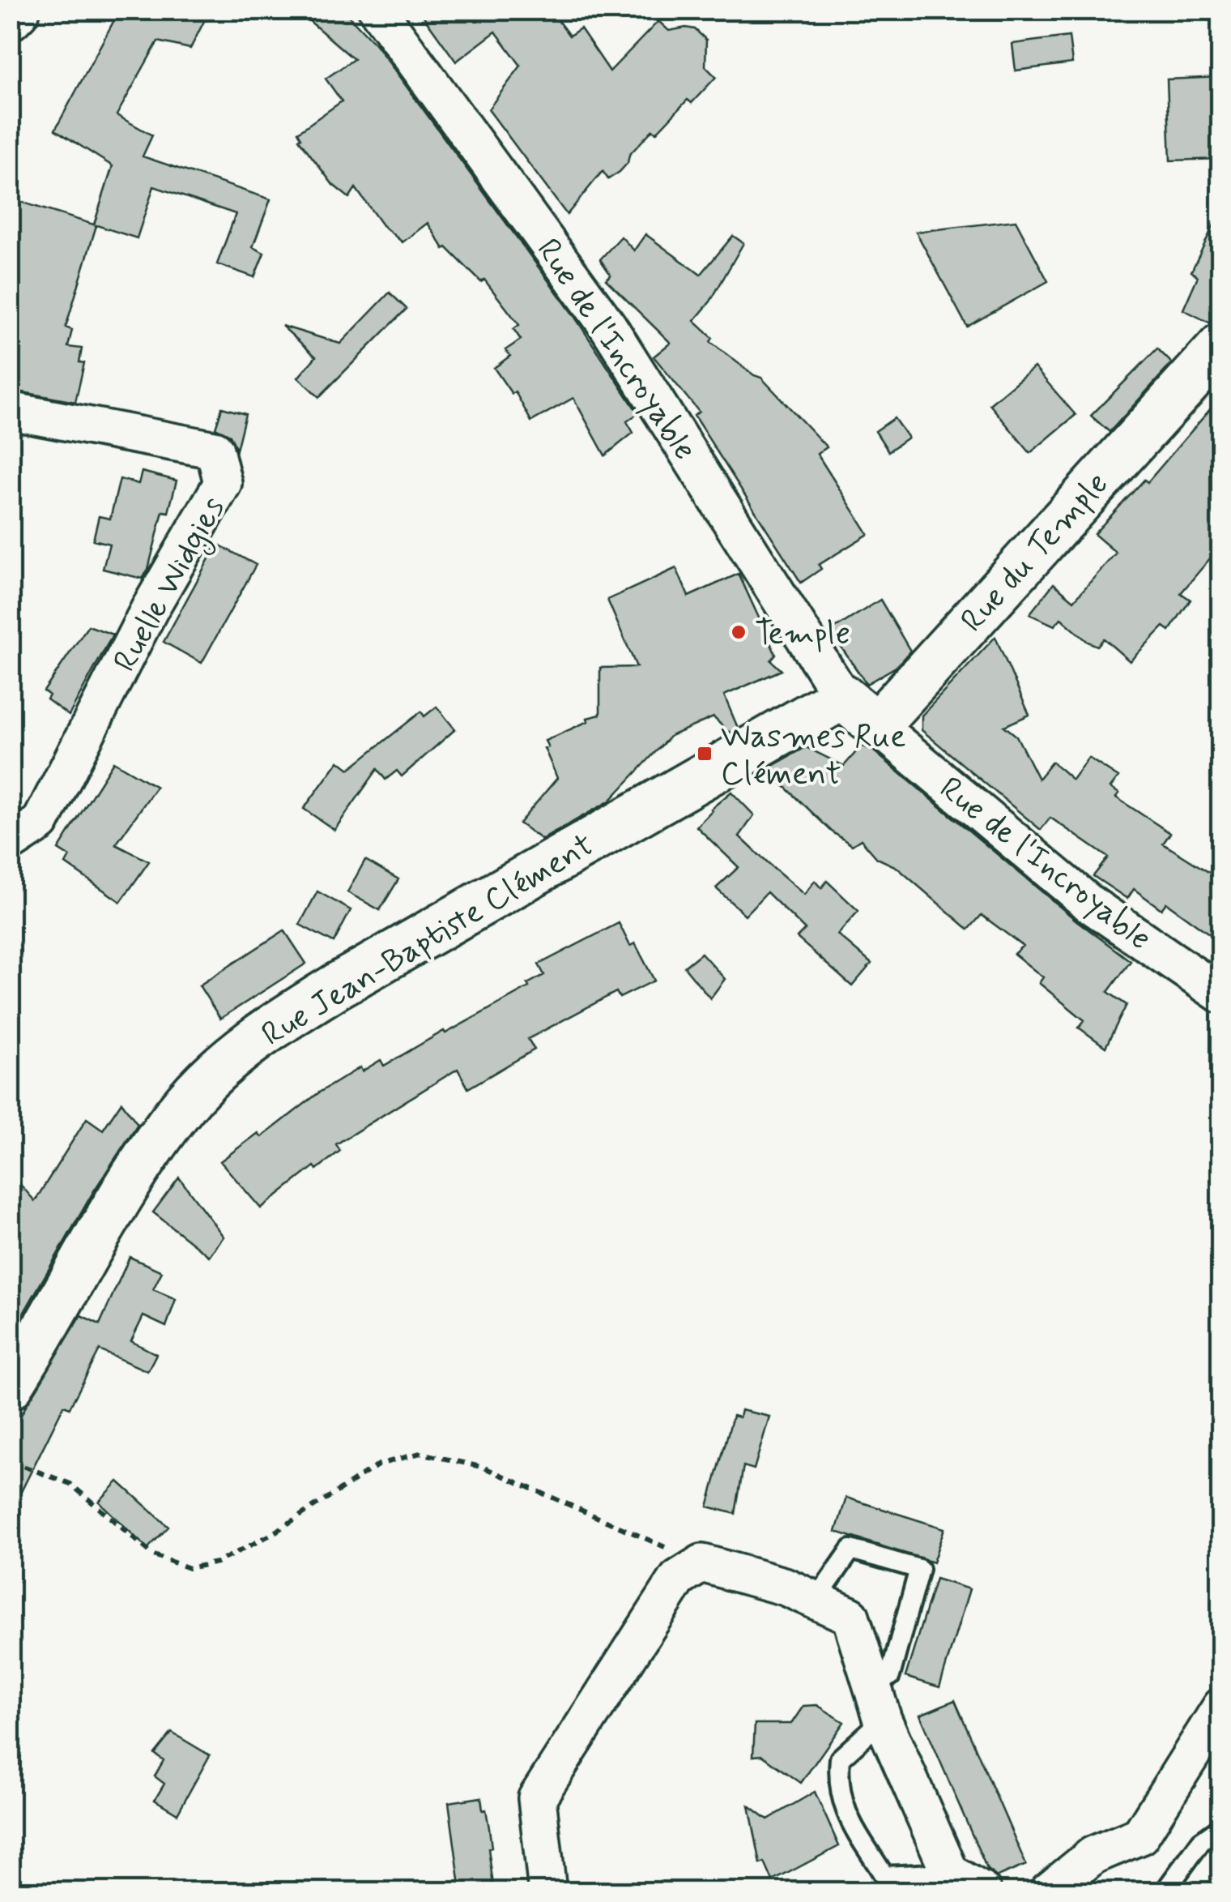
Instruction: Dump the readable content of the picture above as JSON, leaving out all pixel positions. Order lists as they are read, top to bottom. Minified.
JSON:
{"streets":{"street":["Rue de l'Incroyable","Rue du Temple","Ruelle Widgies","Rue Jean-Baptiste Clément"]},"crossings":[["Rue de l'Incroyable","Rue du Temple"],["Rue de l'Incroyable","Rue Jean-Baptiste Clément"]],"places":{"other":["Temple"],"transit":["Wasmes Rue Clément"]}}
